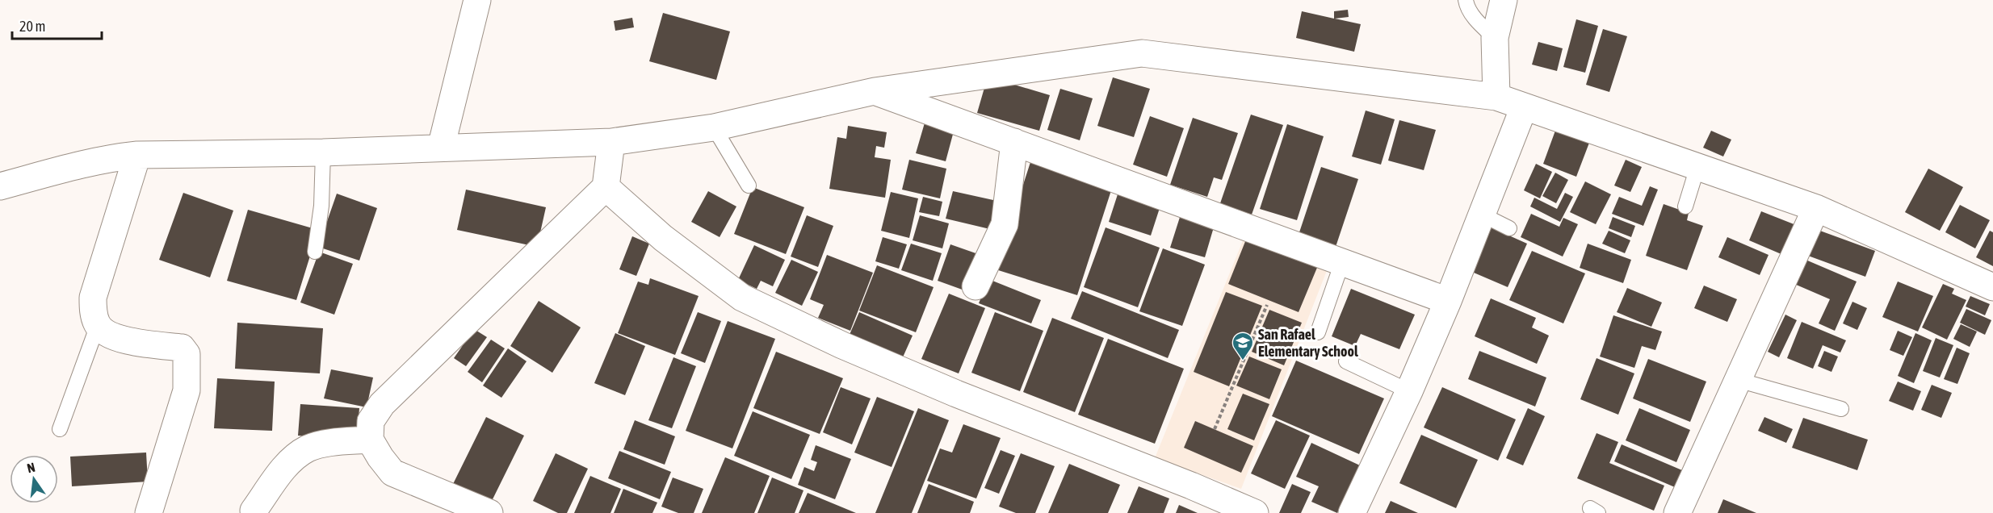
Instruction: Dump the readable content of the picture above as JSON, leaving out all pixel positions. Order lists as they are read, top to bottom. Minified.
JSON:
{"places":{"school or university":["San Rafael Elementary School"]},"scale_bar":"20 m","north":"top"}
